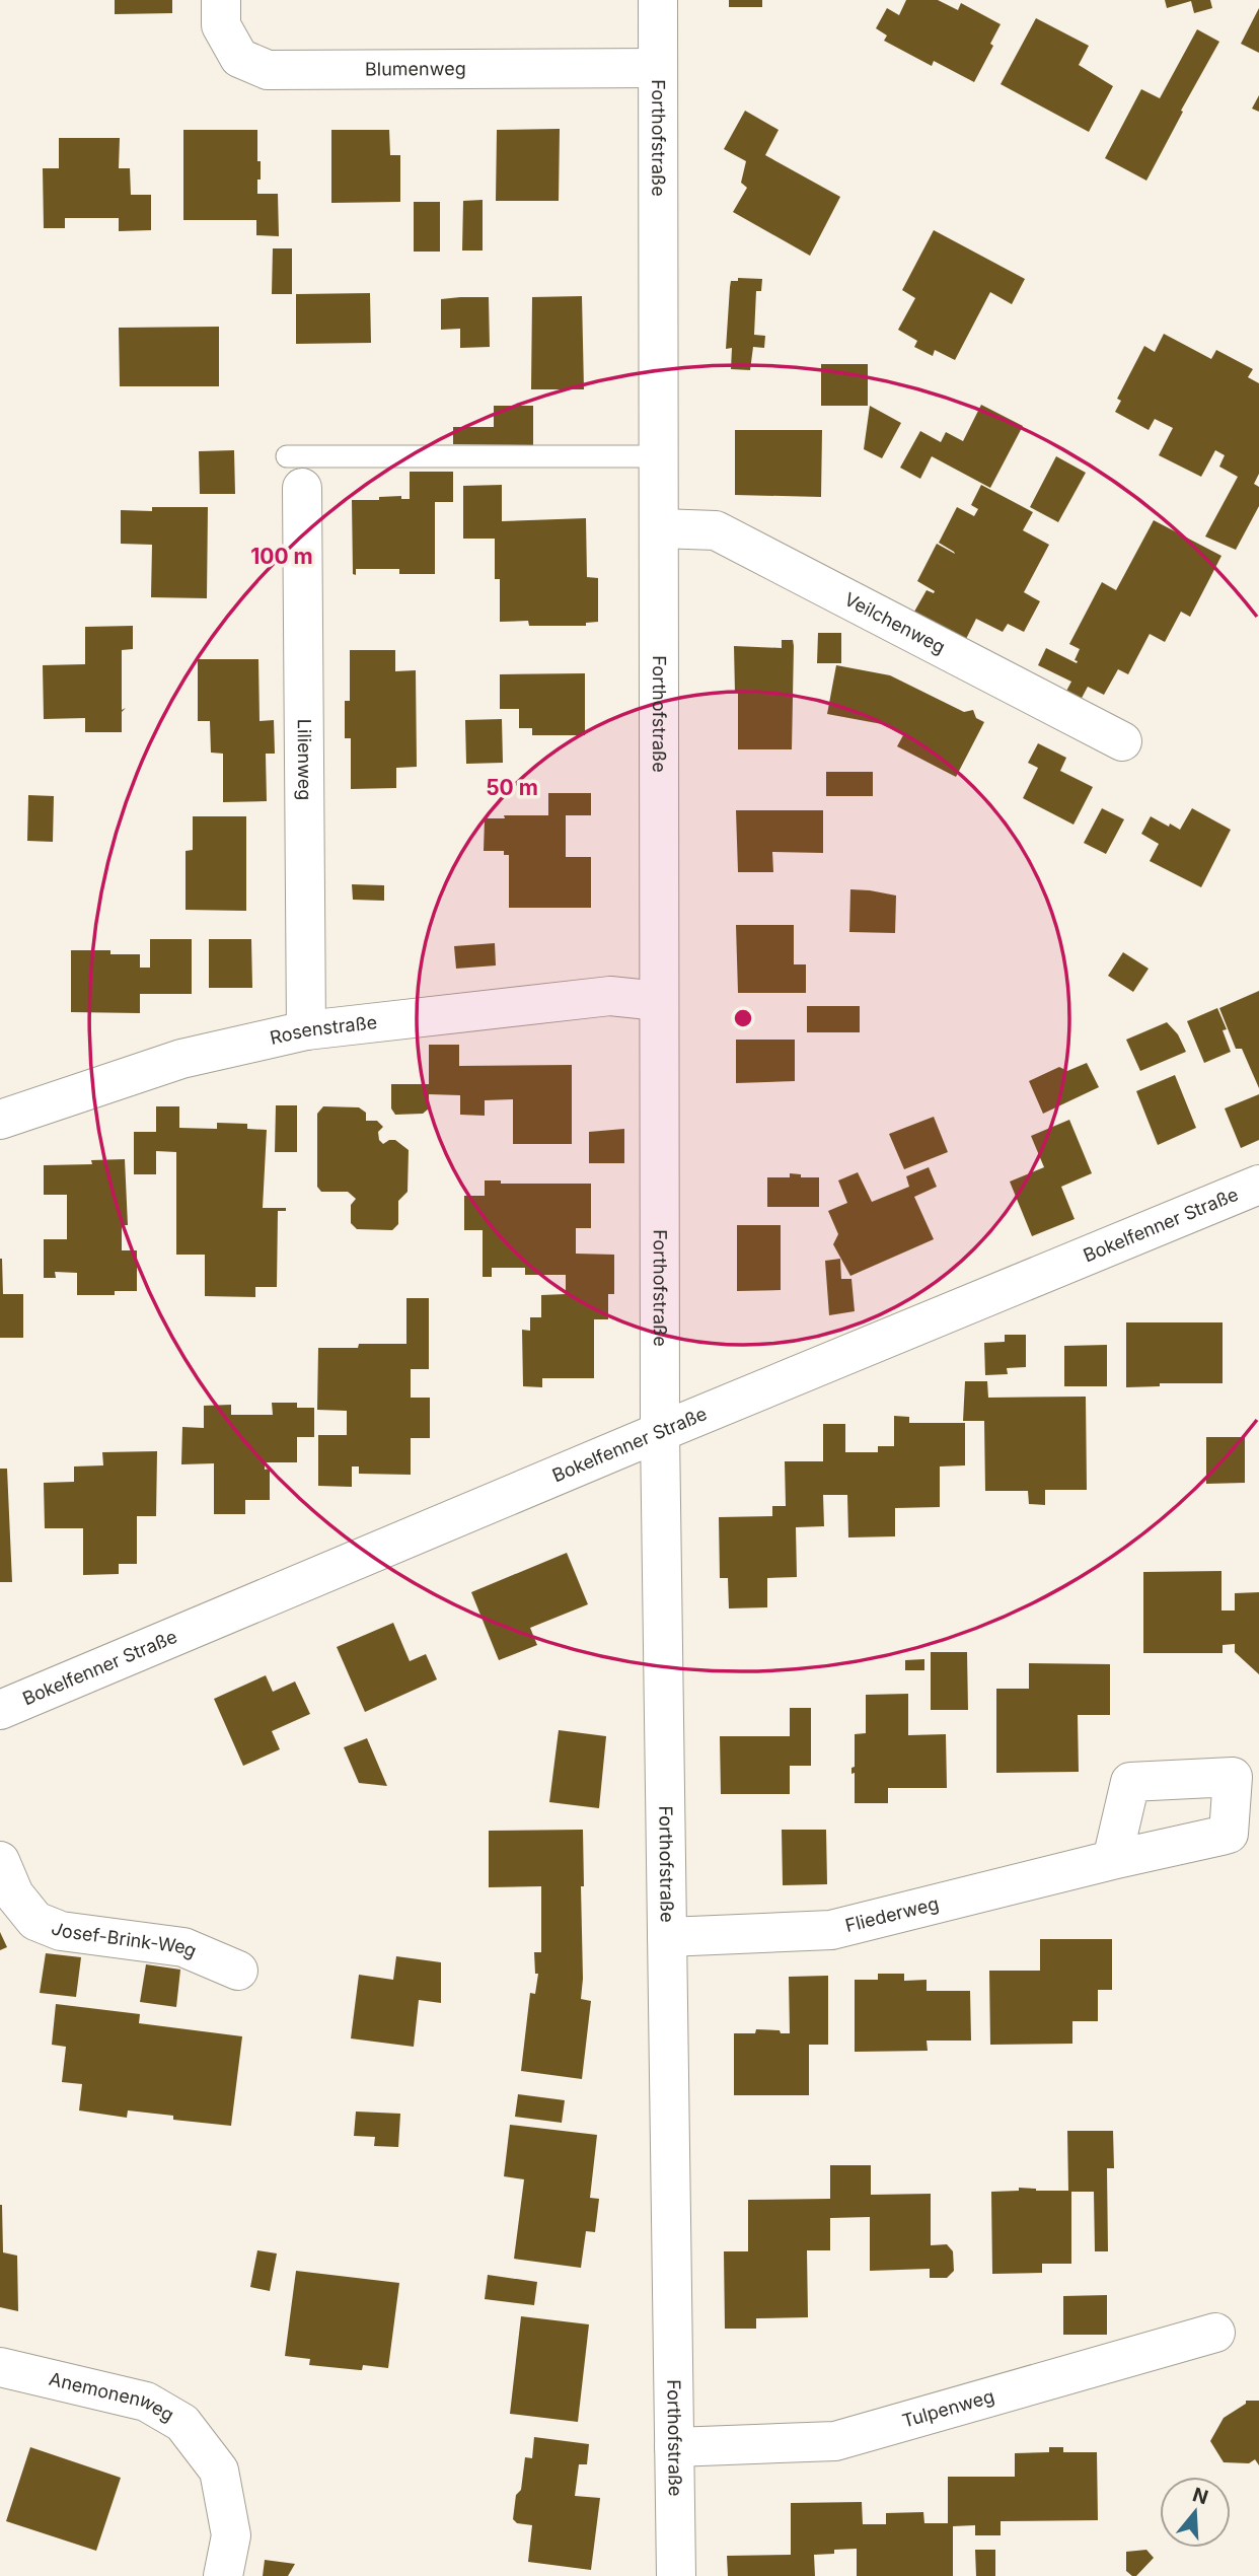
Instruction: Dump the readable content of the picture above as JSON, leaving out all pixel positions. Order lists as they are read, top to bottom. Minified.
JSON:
{"streets":{"street":["Blumenweg","Forthofstraße","Veilchenweg","Lilienweg","Rosenstraße","Bokelfenner Straße","Fliederweg","Josef-Brink-Weg","Anemonenweg","Tulpenweg"]},"crossings":[["Blumenweg","Forthofstraße"],["Forthofstraße","Veilchenweg"],["Forthofstraße","Rosenstraße"],["Forthofstraße","Bokelfenner Straße"],["Forthofstraße","Fliederweg"],["Forthofstraße","Tulpenweg"],["Lilienweg","Rosenstraße"]],"north":"top","rings":["100 m","50 m"]}
